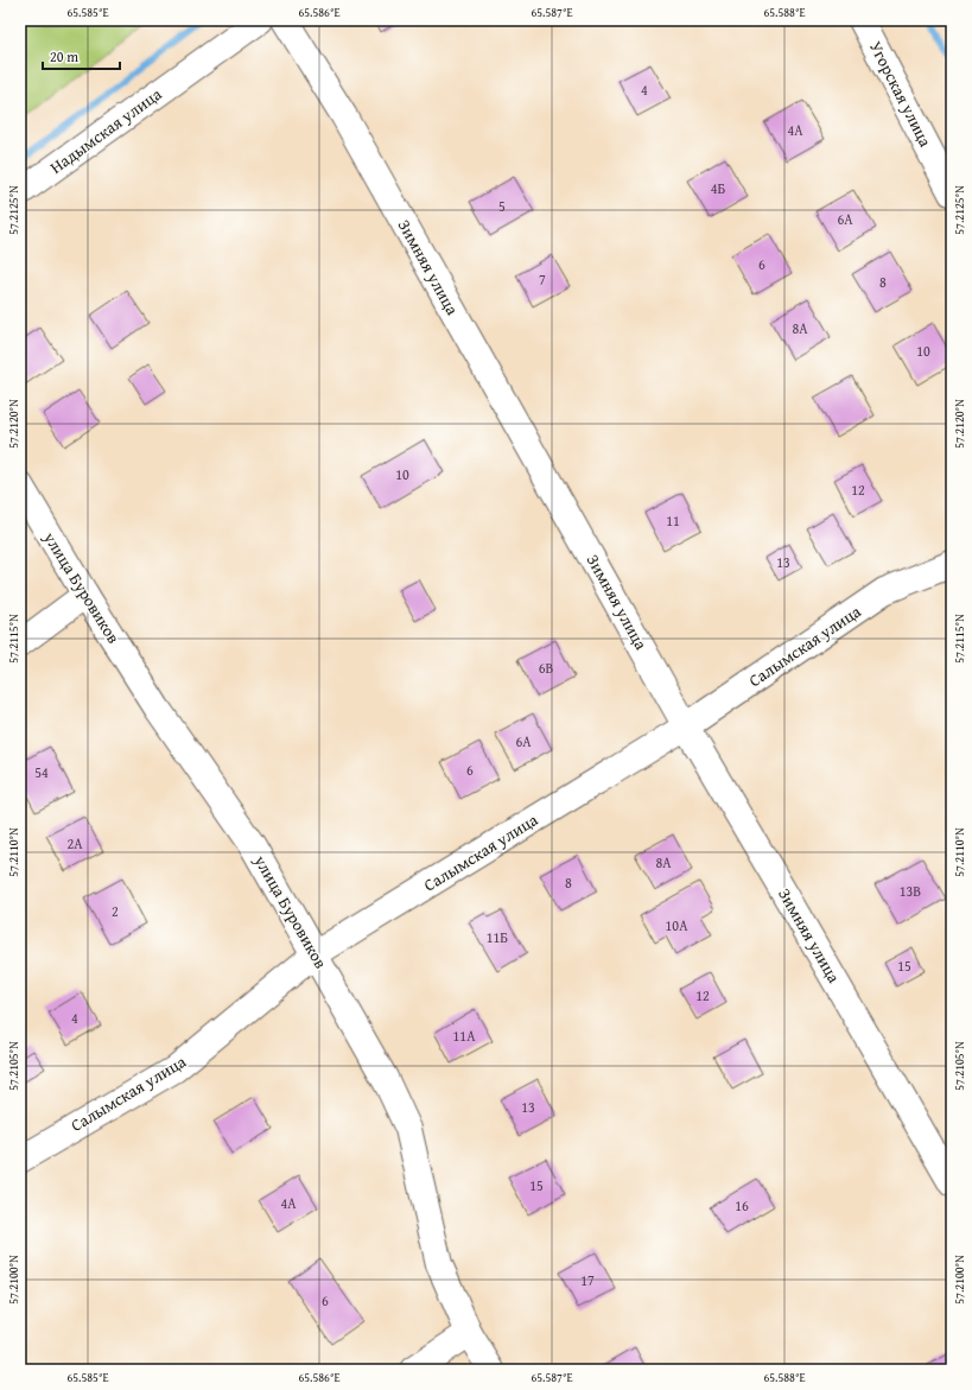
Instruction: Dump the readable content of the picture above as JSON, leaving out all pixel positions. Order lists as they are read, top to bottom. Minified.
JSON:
{"streets":{"street":["Угорская улица","Надымская улица","Зимняя улица","улица Буровиков","Салымская улица"]},"crossings":[["Зимняя улица","Салымская улица"],["улица Буровиков","Салымская улица"]],"house_numbers":["4","4А","4Б","5","6А","6","7","8","8А","10","10","12","11","13","6В","6А","6","54","2А","8А","8","13В","2","10А","11Б","15","12","4","11А","13","15","4А","16","17","6"],"scale_bar":"20 m","coordinates":["65.585°E","65.586°E","65.587°E","65.588°E","57.2125°N","57.2120°N","57.2115°N","57.2110°N","57.2105°N","57.2100°N"]}
